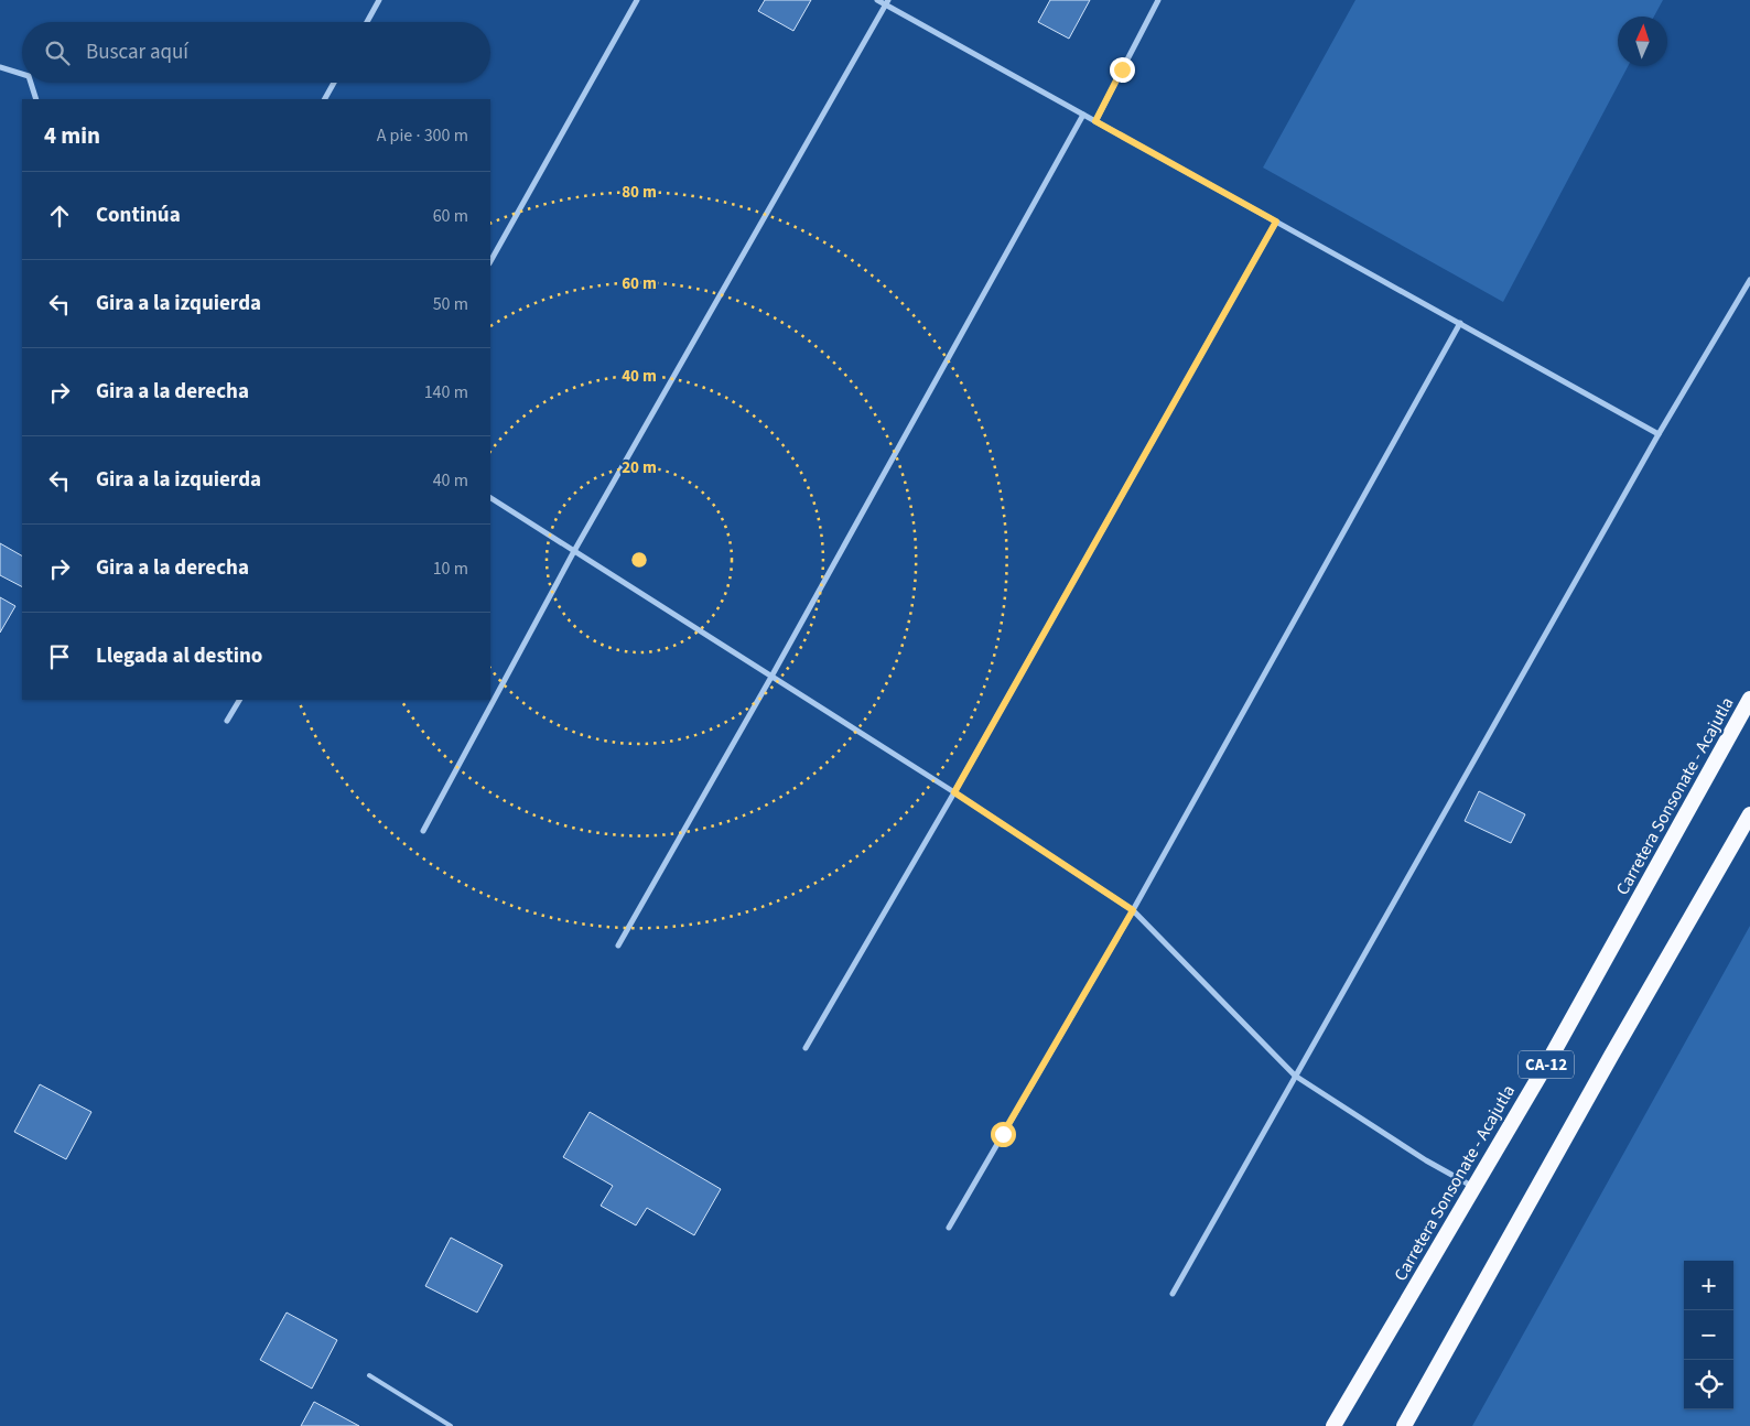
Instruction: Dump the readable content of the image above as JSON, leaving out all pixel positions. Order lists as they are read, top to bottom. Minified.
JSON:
{"streets":{"highway":["Carretera Sonsonate - Acajutla","CA-12"]},"north":"top","page":{"search":"Buscar aquí","heading":["4 min","A pie · 300 m"],"list":[["Continúa","60 m"],["Gira a la izquierda","50 m"],["Gira a la derecha","140 m"],["Gira a la izquierda","40 m"],["Gira a la derecha","10 m"],"Llegada al destino"],"map_buttons":["+","−"]},"rings":["80 m","60 m","40 m","20 m"]}
